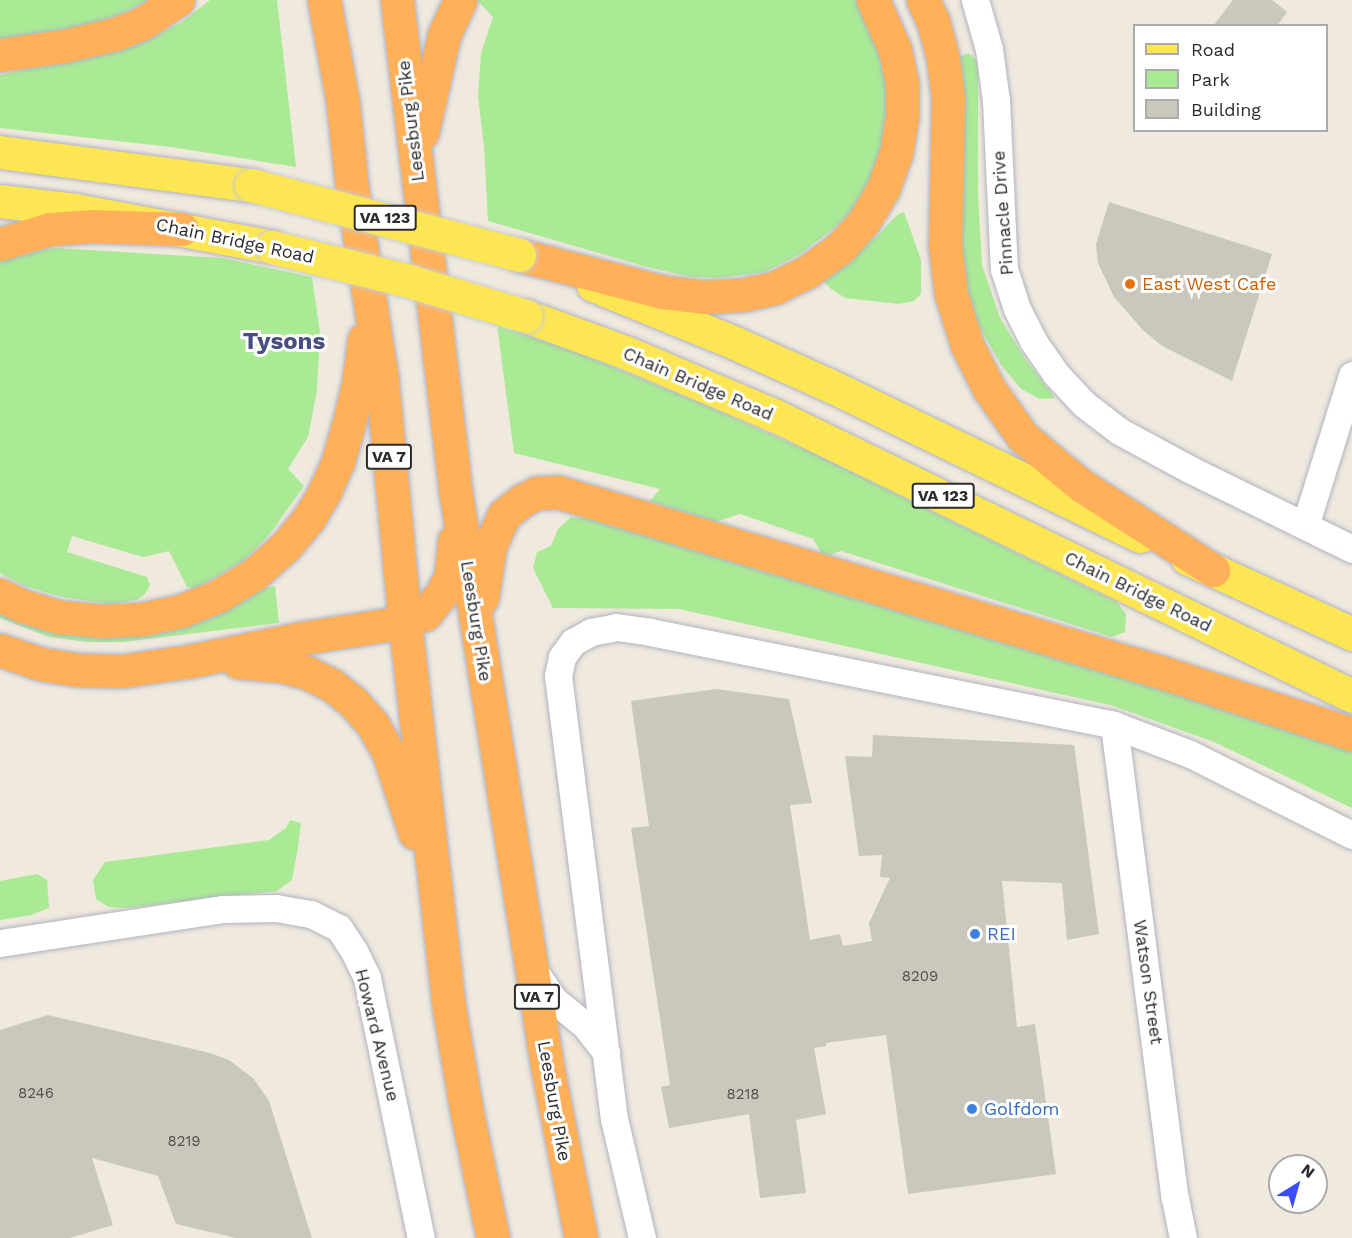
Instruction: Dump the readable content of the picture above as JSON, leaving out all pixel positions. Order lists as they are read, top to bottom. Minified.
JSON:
{"streets":{"highway":["Leesburg Pike","VA 7"],"main road":["VA 123","Chain Bridge Road"],"street":["Pinnacle Drive","Watson Street","Howard Avenue"]},"districts":["Tysons"],"places":["East West Cafe","REI","Golfdom"],"house_numbers":["8209","8246","8218","8219"],"legend":["Road","Park","Building"],"north":"top right"}
